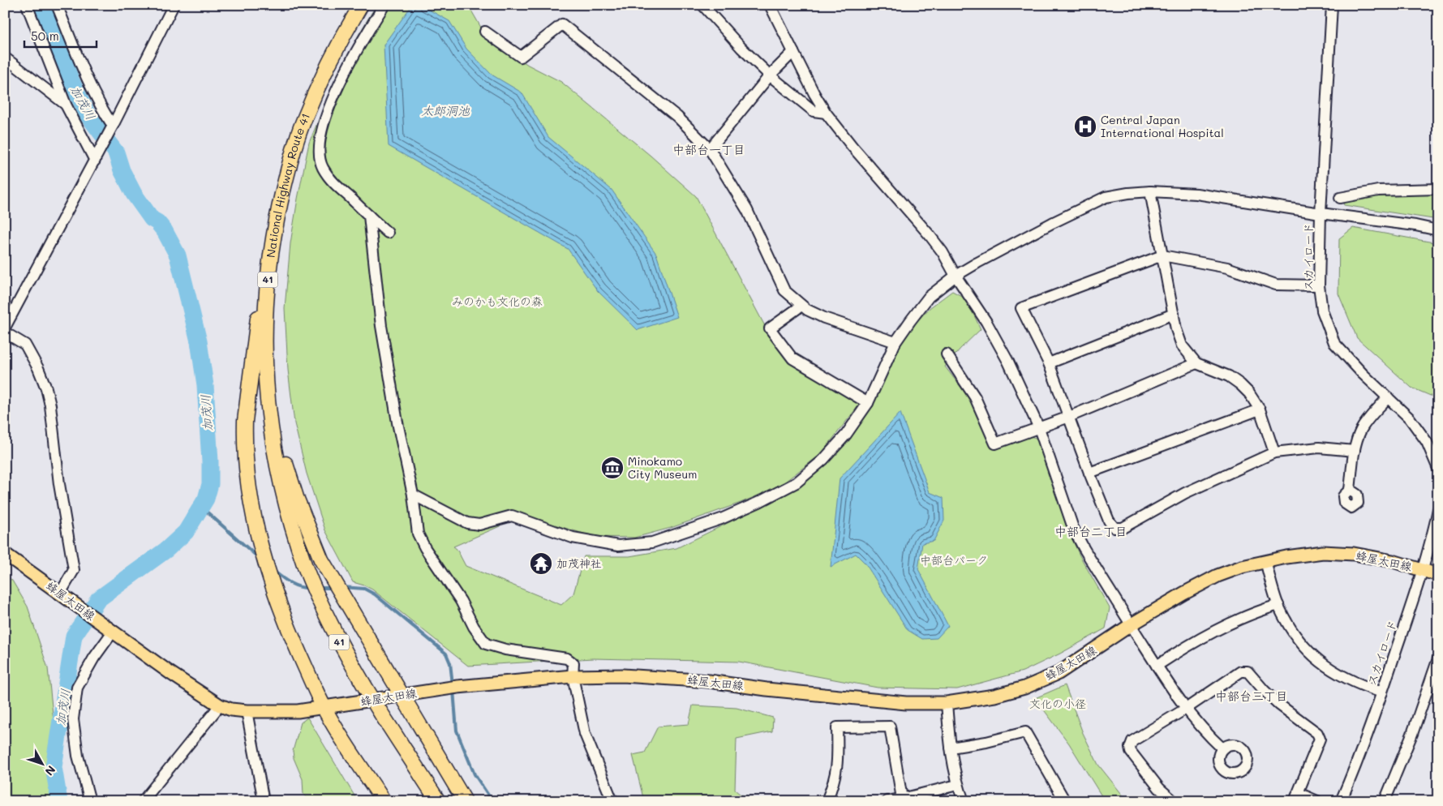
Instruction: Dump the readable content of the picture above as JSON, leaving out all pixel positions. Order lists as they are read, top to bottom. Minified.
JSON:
{"streets":{"highway":["National Highway Route 41","41"],"main road":["蜂屋太田線"],"street":["スカイロード"]},"crossings":[["National Highway Route 41","41"],["スカイロード","蜂屋太田線"],["41","蜂屋太田線"]],"districts":["中部台一丁目","中部台二丁目","中部台三丁目"],"water":["加茂川","太郎洞池"],"parks":["みのかも文化の森","中部台パーク","文化の小径"],"places":{"hospital":["Central Japan International Hospital"],"museum":["Minokamo City Museum"],"temple":["加茂神社"]},"scale_bar":"50 m","north":"bottom right"}
